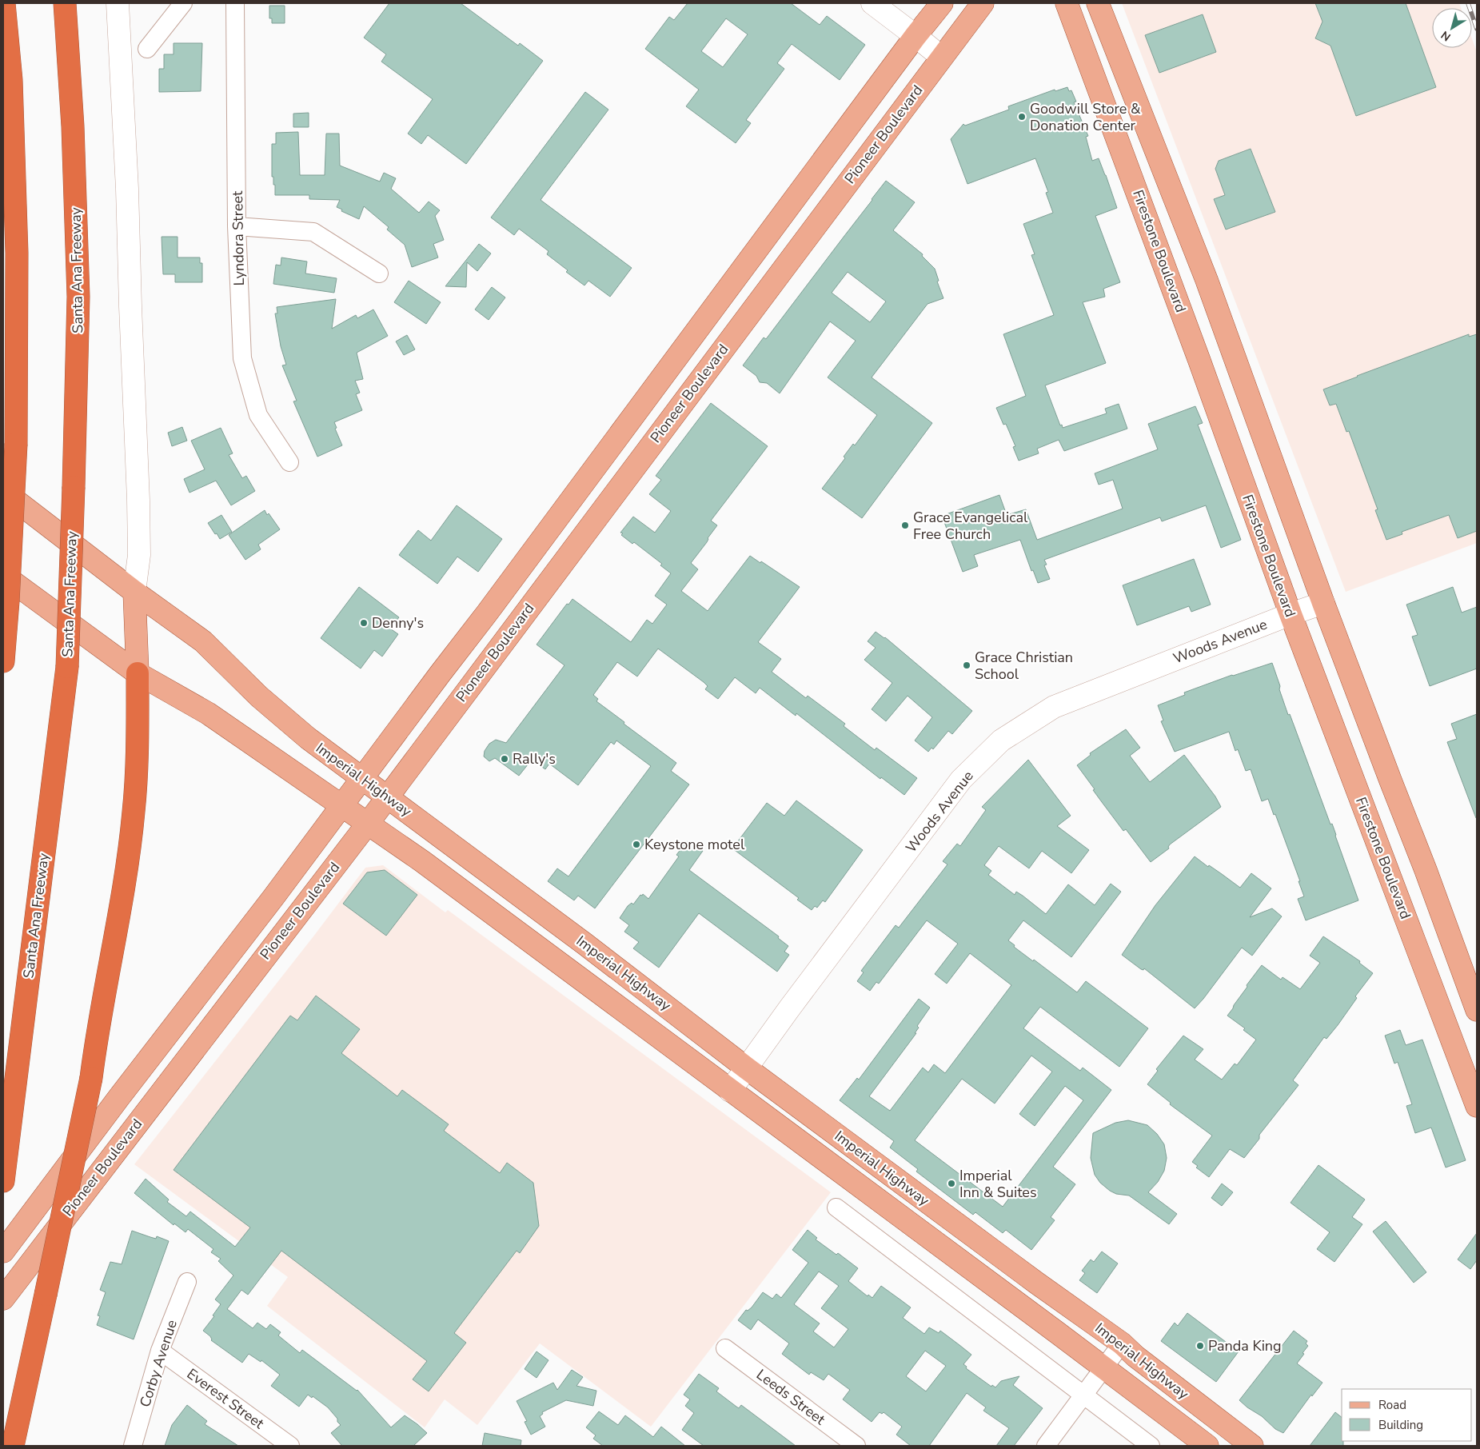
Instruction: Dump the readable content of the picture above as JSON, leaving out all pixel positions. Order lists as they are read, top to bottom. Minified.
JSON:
{"streets":{"highway":["Santa Ana Freeway"],"main road":["Pioneer Boulevard","Firestone Boulevard","Imperial Highway"],"street":["Lyndora Street","Woods Avenue","Corby Avenue","Leeds Street","Everest Street"]},"crossings":[["Pioneer Boulevard","Imperial Highway"],["Firestone Boulevard","Woods Avenue"],["Woods Avenue","Imperial Highway"],["Corby Avenue","Everest Street"]],"places":["Goodwill Store & Donation Center","Grace Evangelical Free Church","Denny's","Grace Christian School","Rally's","Keystone motel","Imperial Inn & Suites","Panda King"],"legend":["Road","Building"],"north":"bottom left"}
